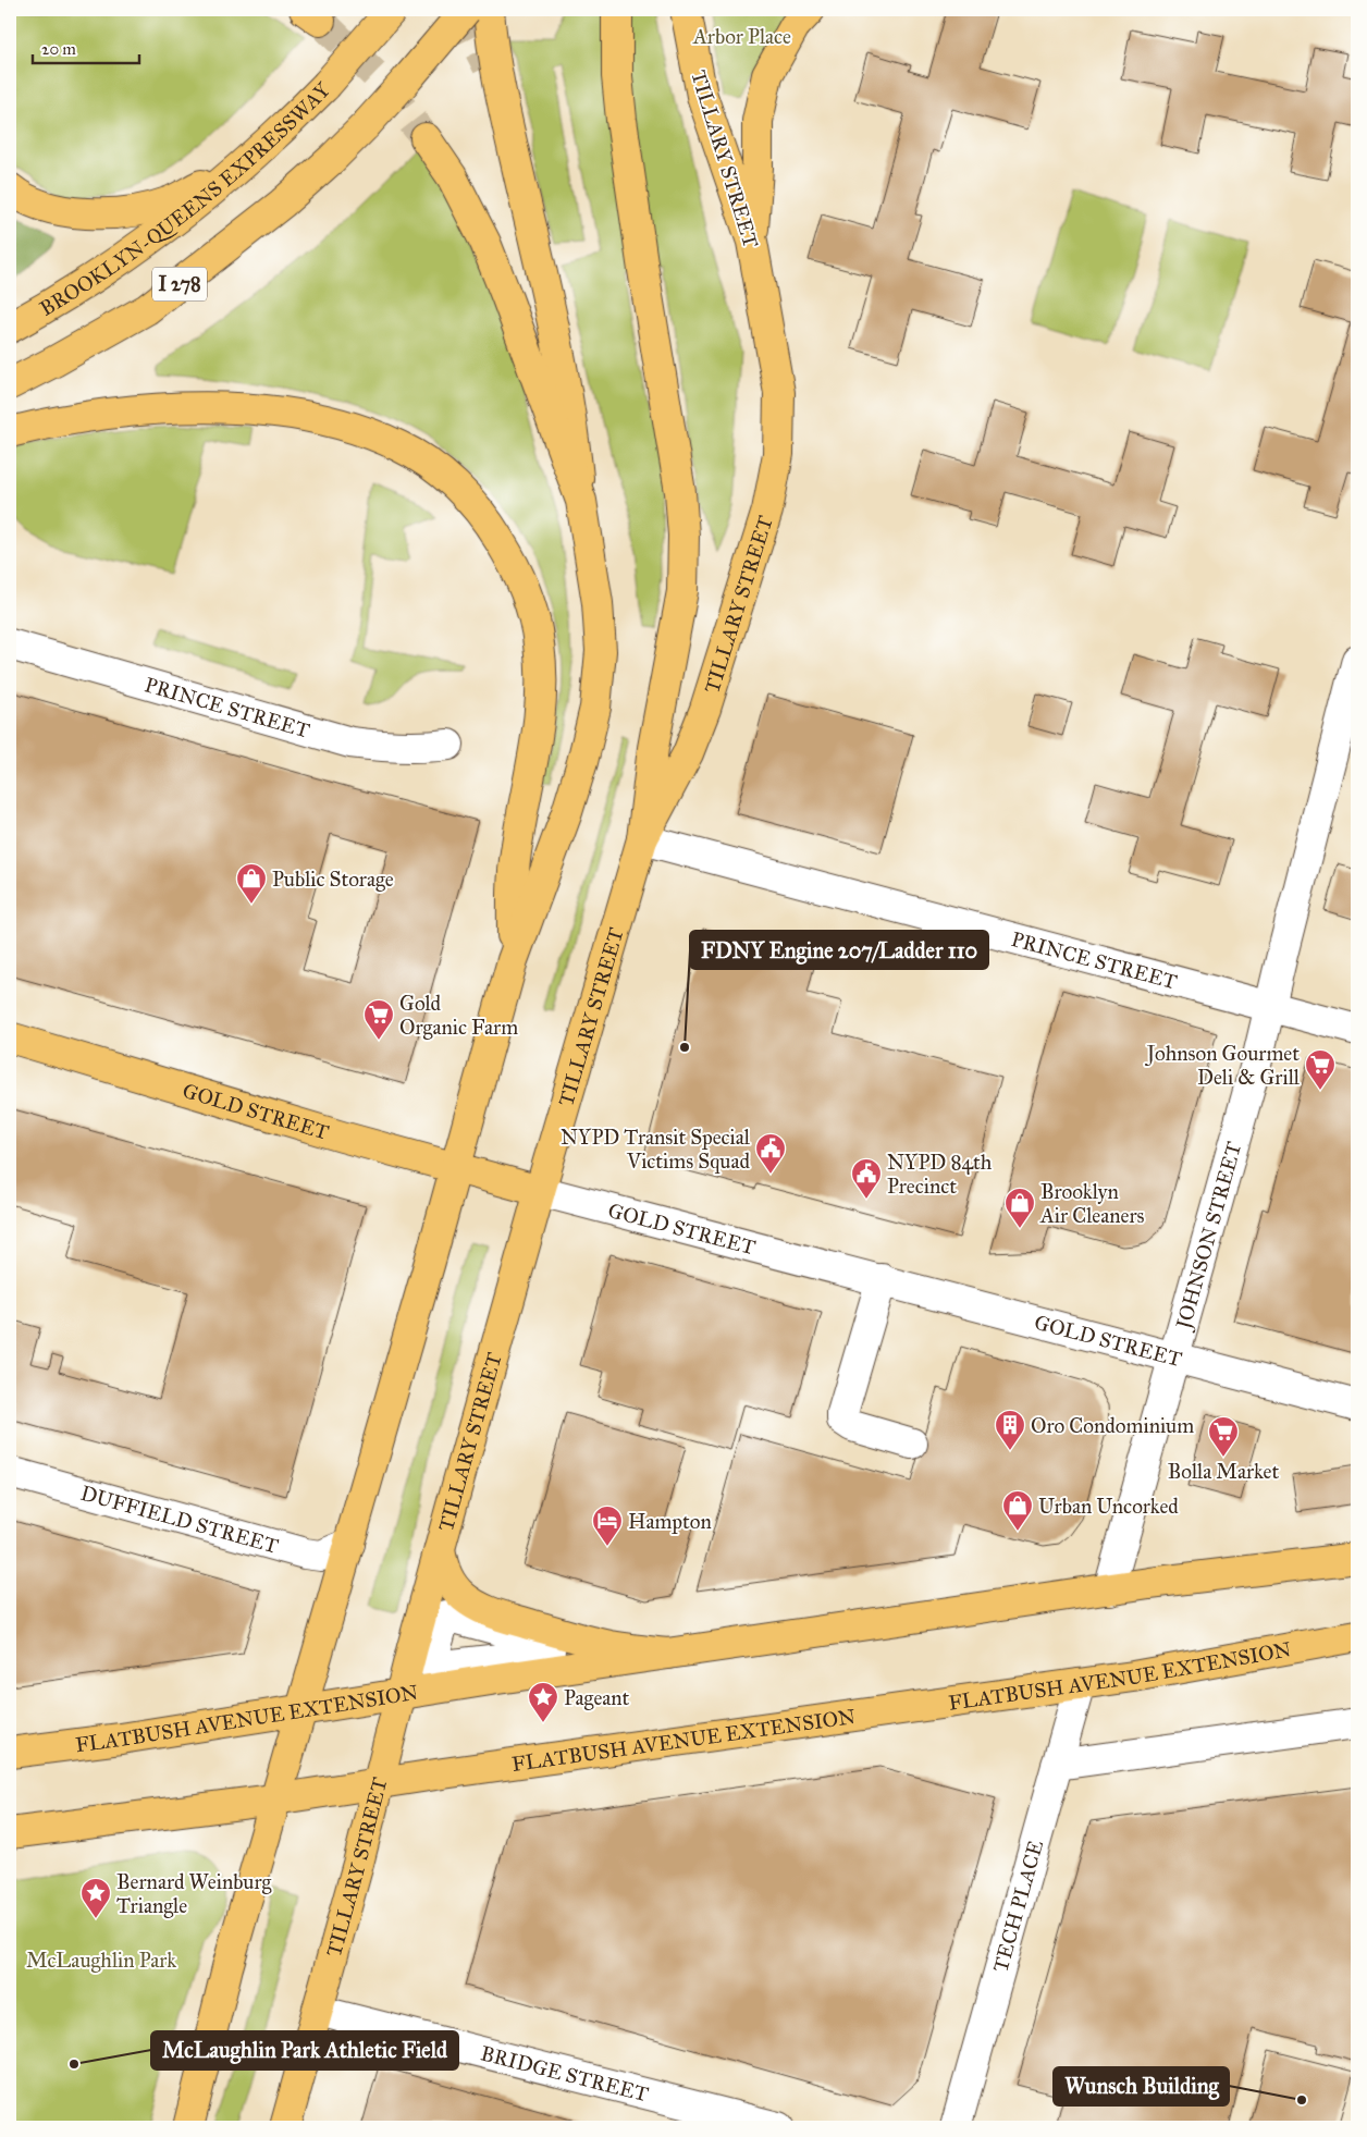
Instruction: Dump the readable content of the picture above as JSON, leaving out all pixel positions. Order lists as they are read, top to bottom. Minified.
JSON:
{"streets":{"main road":["TILLARY STREET","BROOKLYN-QUEENS EXPRESSWAY","I 278","GOLD STREET","FLATBUSH AVENUE EXTENSION"],"street":["PRINCE STREET","JOHNSON STREET","DUFFIELD STREET","TECH PLACE","BRIDGE STREET"]},"crossings":[["TILLARY STREET","PRINCE STREET"],["TILLARY STREET","GOLD STREET"],["TILLARY STREET","FLATBUSH AVENUE EXTENSION"],["TILLARY STREET","BRIDGE STREET"],["PRINCE STREET","JOHNSON STREET"],["GOLD STREET","JOHNSON STREET"],["JOHNSON STREET","FLATBUSH AVENUE EXTENSION"],["FLATBUSH AVENUE EXTENSION","TECH PLACE"]],"parks":["Arbor Place","McLaughlin Park"],"places":{"shop":["Public Storage","Brooklyn Air Cleaners","Urban Uncorked"],"supermarket":["Gold Organic Farm","Johnson Gourmet Deli & Grill","Bolla Market"],"other":["FDNY Engine 207/Ladder 110","McLaughlin Park Athletic Field","Wunsch Building"],"public building":["NYPD Transit Special Victims Squad","NYPD 84th Precinct"],"building":["Oro Condominium"],"hotel":["Hampton"],"place":["Pageant","Bernard Weinburg Triangle"]},"scale_bar":"20 m"}
